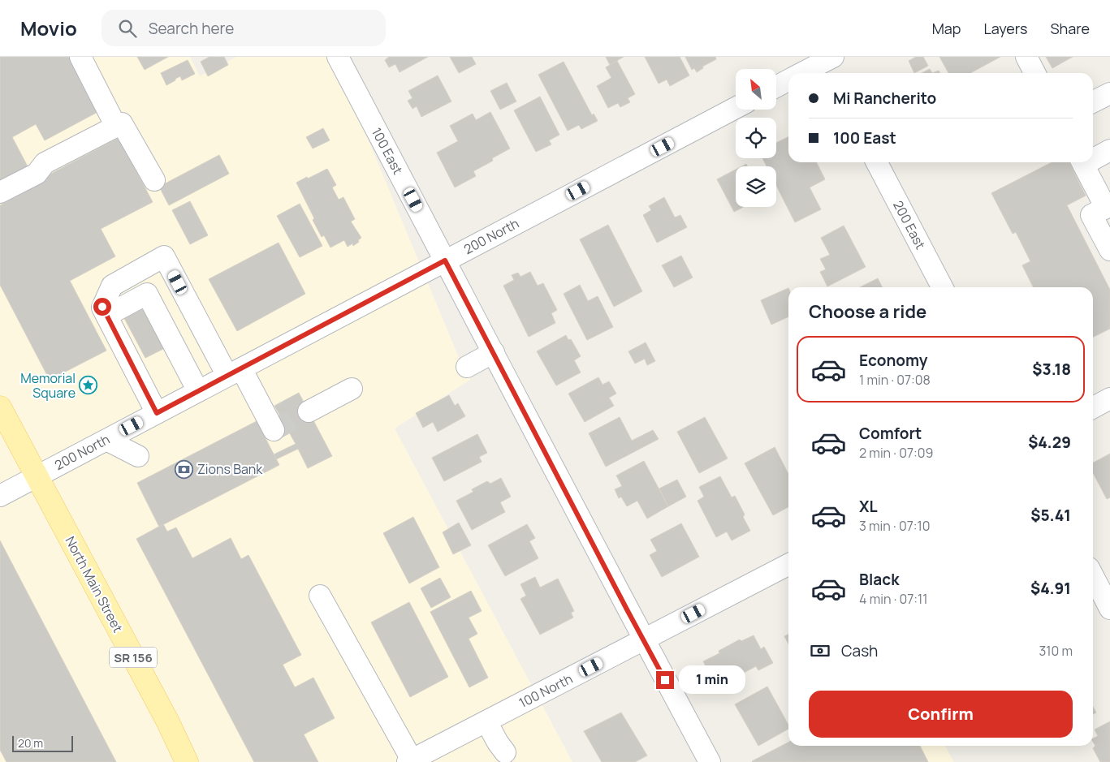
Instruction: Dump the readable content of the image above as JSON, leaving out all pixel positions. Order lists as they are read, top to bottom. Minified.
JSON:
{"streets":{"main road":["North Main Street","SR 156"],"street":["100 East","200 East","200 North","100 North"]},"crossings":[["100 East","200 North"],["100 East","100 North"],["200 North","North Main Street"]],"places":{"place":["Memorial Square"],"bank":["Zions Bank"]},"scale_bar":"20 m","north":"top left","page":{"header":"Movio","search":"Search here","nav":["Map","Layers","Share"],"banner":["Mi Rancherito","100 East"],"heading":"Choose a ride","list":[{"name":"Economy","note":"1 min · 07:08","value":"$3.18"},{"name":"Comfort","note":"2 min · 07:09","value":"$4.29"},{"name":"XL","note":"3 min · 07:10","value":"$5.41"},{"name":"Black","note":"4 min · 07:11","value":"$4.91"}],"pay":["Cash","310 m"],"bubble":"1 min","buttons":"Confirm","scale":"20 m"}}
